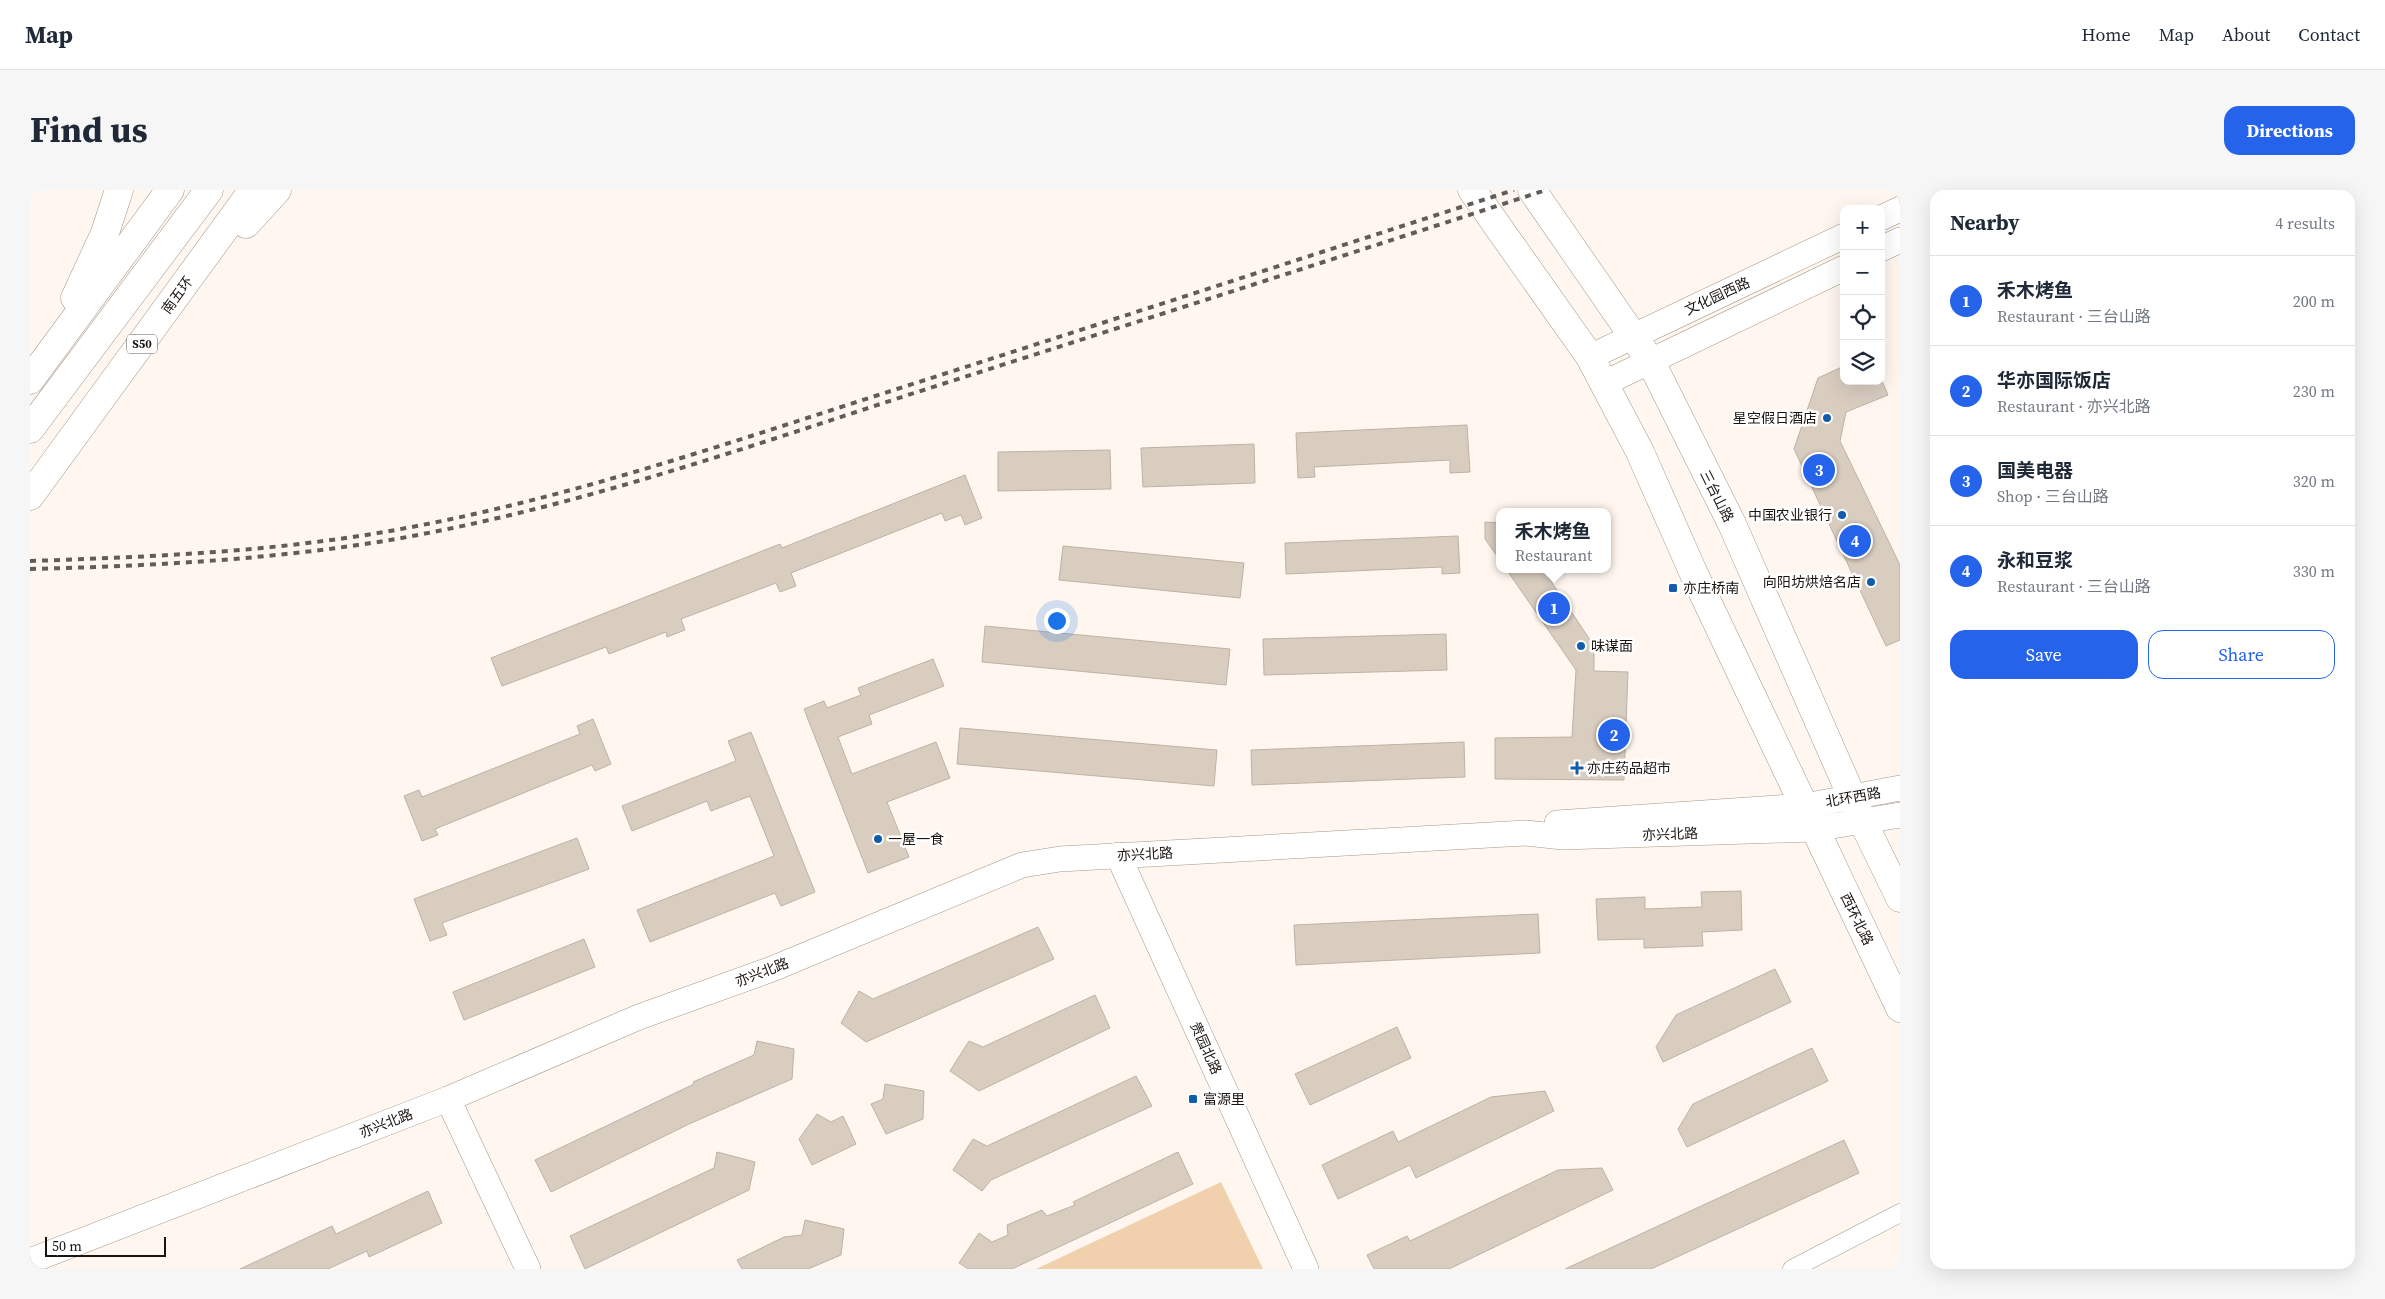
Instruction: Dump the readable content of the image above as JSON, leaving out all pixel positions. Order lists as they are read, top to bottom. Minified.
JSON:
{"streets":{"main road":["南五环","S50","三台山路","西环北路"],"street":["文化园西路","北环西路","亦兴北路","贵园北路"]},"crossings":[["文化园西路","三台山路"],["三台山路","北环西路"],["北环西路","亦兴北路"],["北环西路","西环北路"],["亦兴北路","西环北路"],["亦兴北路","贵园北路"]],"places":{"other":["星空假日酒店","中国农业银行","向阳坊烘焙名店","味谋面","一屋一食"],"transit":["亦庄桥南","富源里"],"health":["亦庄药品超市"]},"scale_bar":"50 m","page":{"header":"Map","nav":["Home","Map","About","Contact"],"title":"Find us","buttons":["Directions",["Save","Share"]],"heading":["Nearby","4 results"],"map_buttons":["+","−"],"list":[{"mark":"1","name":"禾木烤鱼","note":"Restaurant · 三台山路","value":"200 m"},{"mark":"2","name":"华亦国际饭店","note":"Restaurant · 亦兴北路","value":"230 m"},{"mark":"3","name":"国美电器","note":"Shop · 三台山路","value":"320 m"},{"mark":"4","name":"永和豆浆","note":"Restaurant · 三台山路","value":"330 m"}],"pins":["3","4","1","2"],"popup":["禾木烤鱼","Restaurant"],"scale":"50 m"}}
